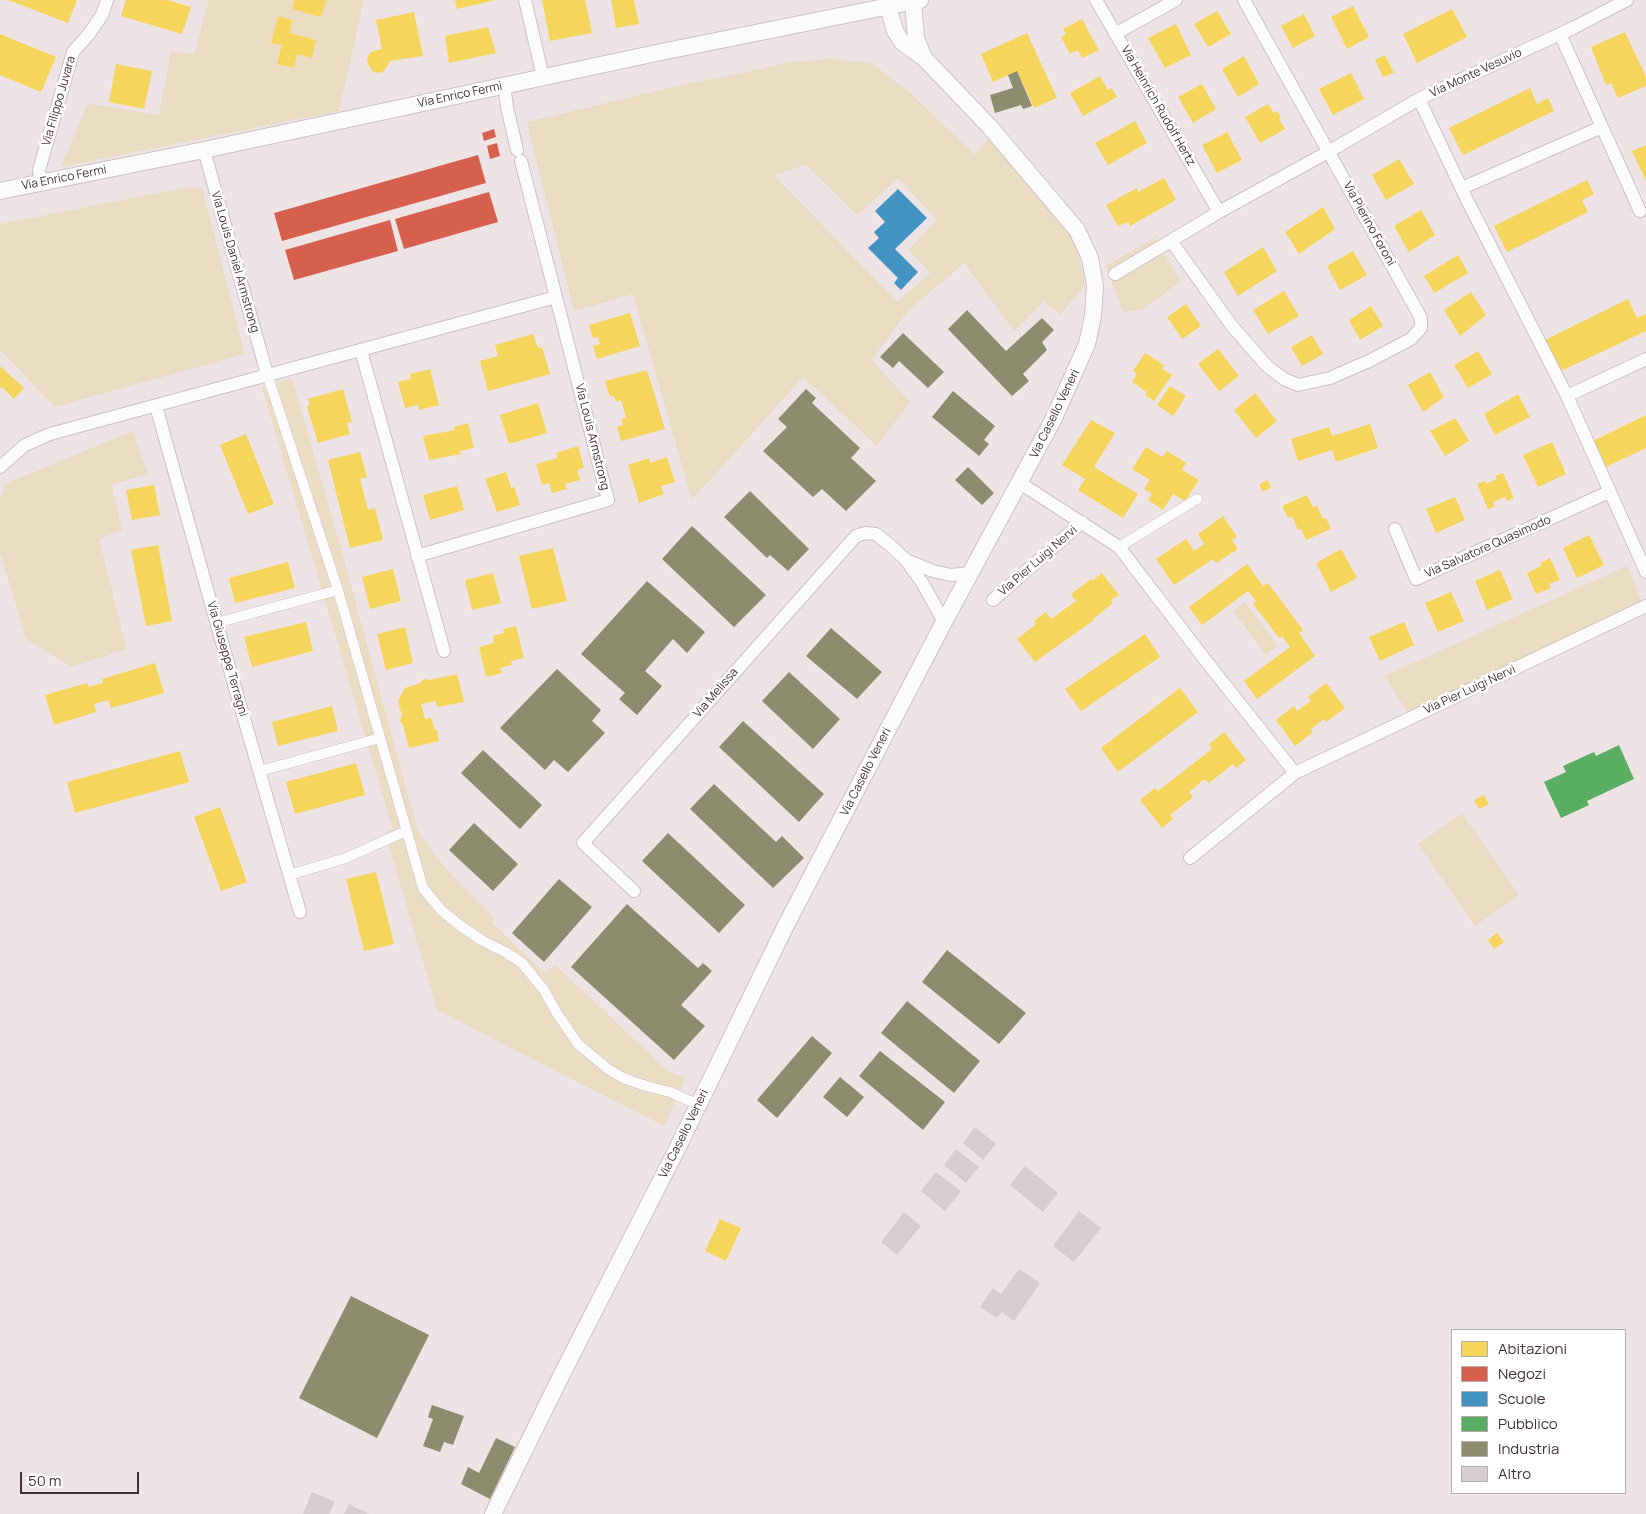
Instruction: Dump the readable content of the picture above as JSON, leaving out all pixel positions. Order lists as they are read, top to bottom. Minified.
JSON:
{"streets":{"street":["Via Monte Vesuvio","Via Enrico Fermi","Via Filippo Juvara","Via Heinrich Rudolf Hertz","Via Pierino Foroni","Via Louis Daniel Armstrong","Via Casello Veneri","Via Louis Armstrong","Via Salvatore Quasimodo","Via Pier Luigi Nervi","Via Giuseppe Terragni","Via Melissa"]},"crossings":[["Via Monte Vesuvio","Via Pierino Foroni"],["Via Enrico Fermi","Via Filippo Juvara"],["Via Enrico Fermi","Via Louis Daniel Armstrong"],["Via Enrico Fermi","Via Casello Veneri"],["Via Enrico Fermi","Via Louis Armstrong"],["Via Casello Veneri","Via Pier Luigi Nervi"],["Via Casello Veneri","Via Melissa"]],"legend":["Abitazioni","Negozi","Scuole","Pubblico","Industria","Altro"],"scale_bar":"50 m"}
